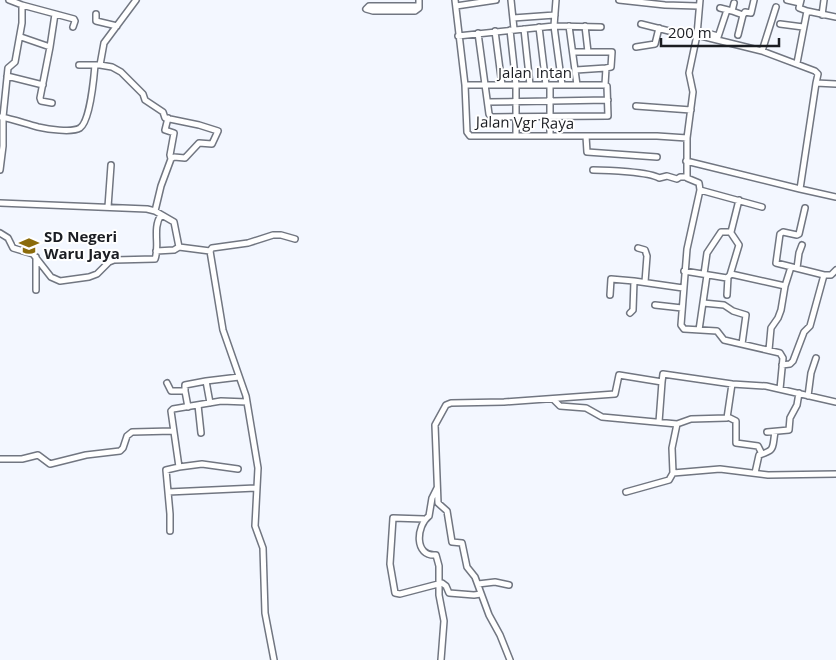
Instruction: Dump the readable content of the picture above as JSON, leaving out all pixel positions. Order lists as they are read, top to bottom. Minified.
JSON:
{"streets":{"street":["Jalan Intan","Jalan Vgr Raya"]},"crossings":[["Jalan Intan","Jalan Vgr Raya"]],"places":{"school or university":["SD Negeri Waru Jaya"]},"scale_bar":"200 m"}
